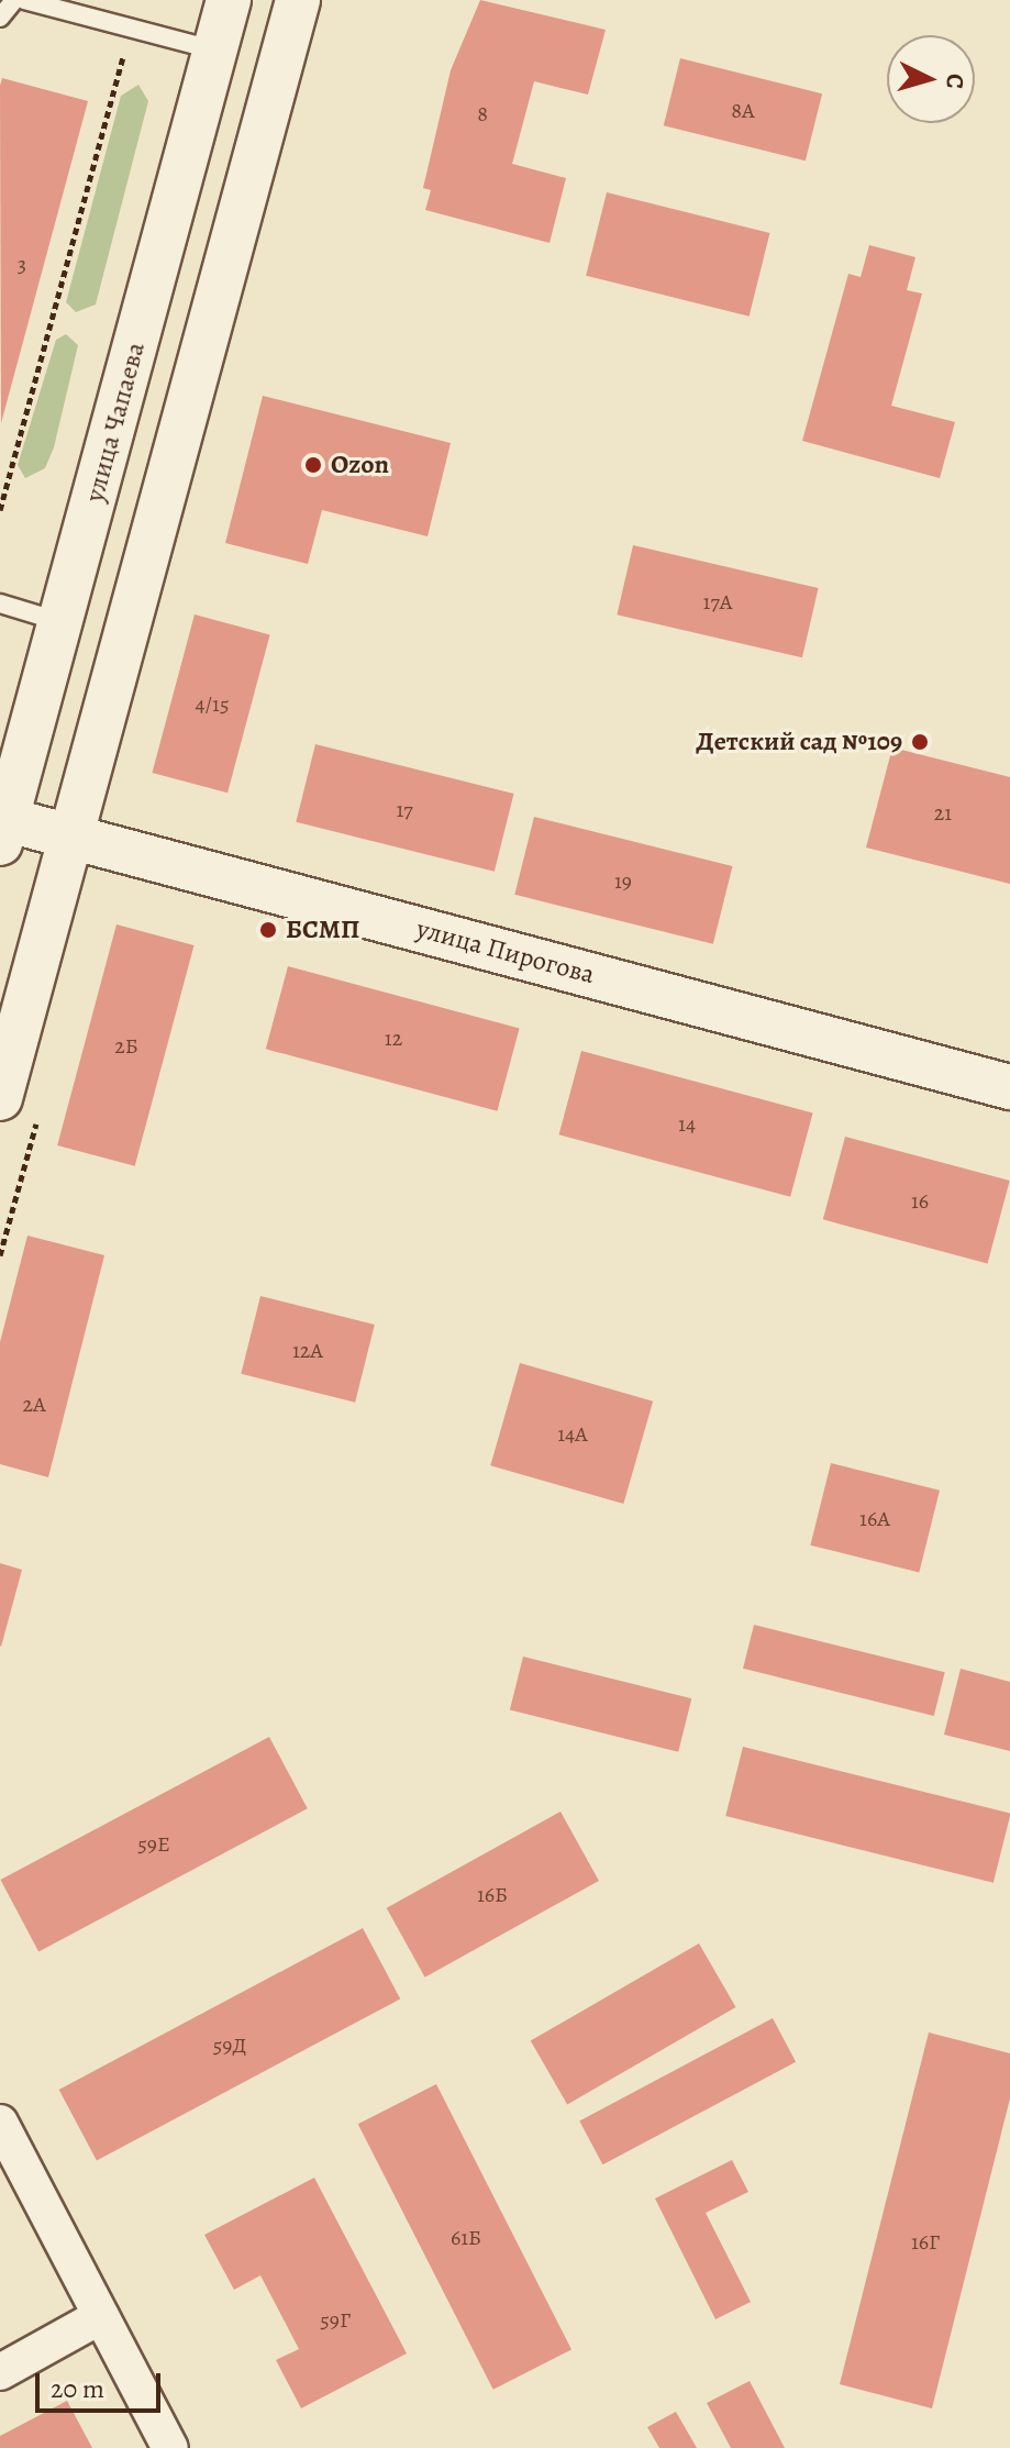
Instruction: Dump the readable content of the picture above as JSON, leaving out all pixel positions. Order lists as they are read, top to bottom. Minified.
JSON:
{"streets":{"street":["улица Чапаева","улица Пирогова"]},"crossings":[["улица Чапаева","улица Пирогова"]],"places":["Ozon","Детский сад №109","БСМП"],"house_numbers":["8А","8","3","17А","4/15","17","21","19","12","2Б","14","16","12А","2А","14А","16А","59Е","16Б","59Д","61Б","16Г","59Г"],"scale_bar":"20 m","north":"right"}
